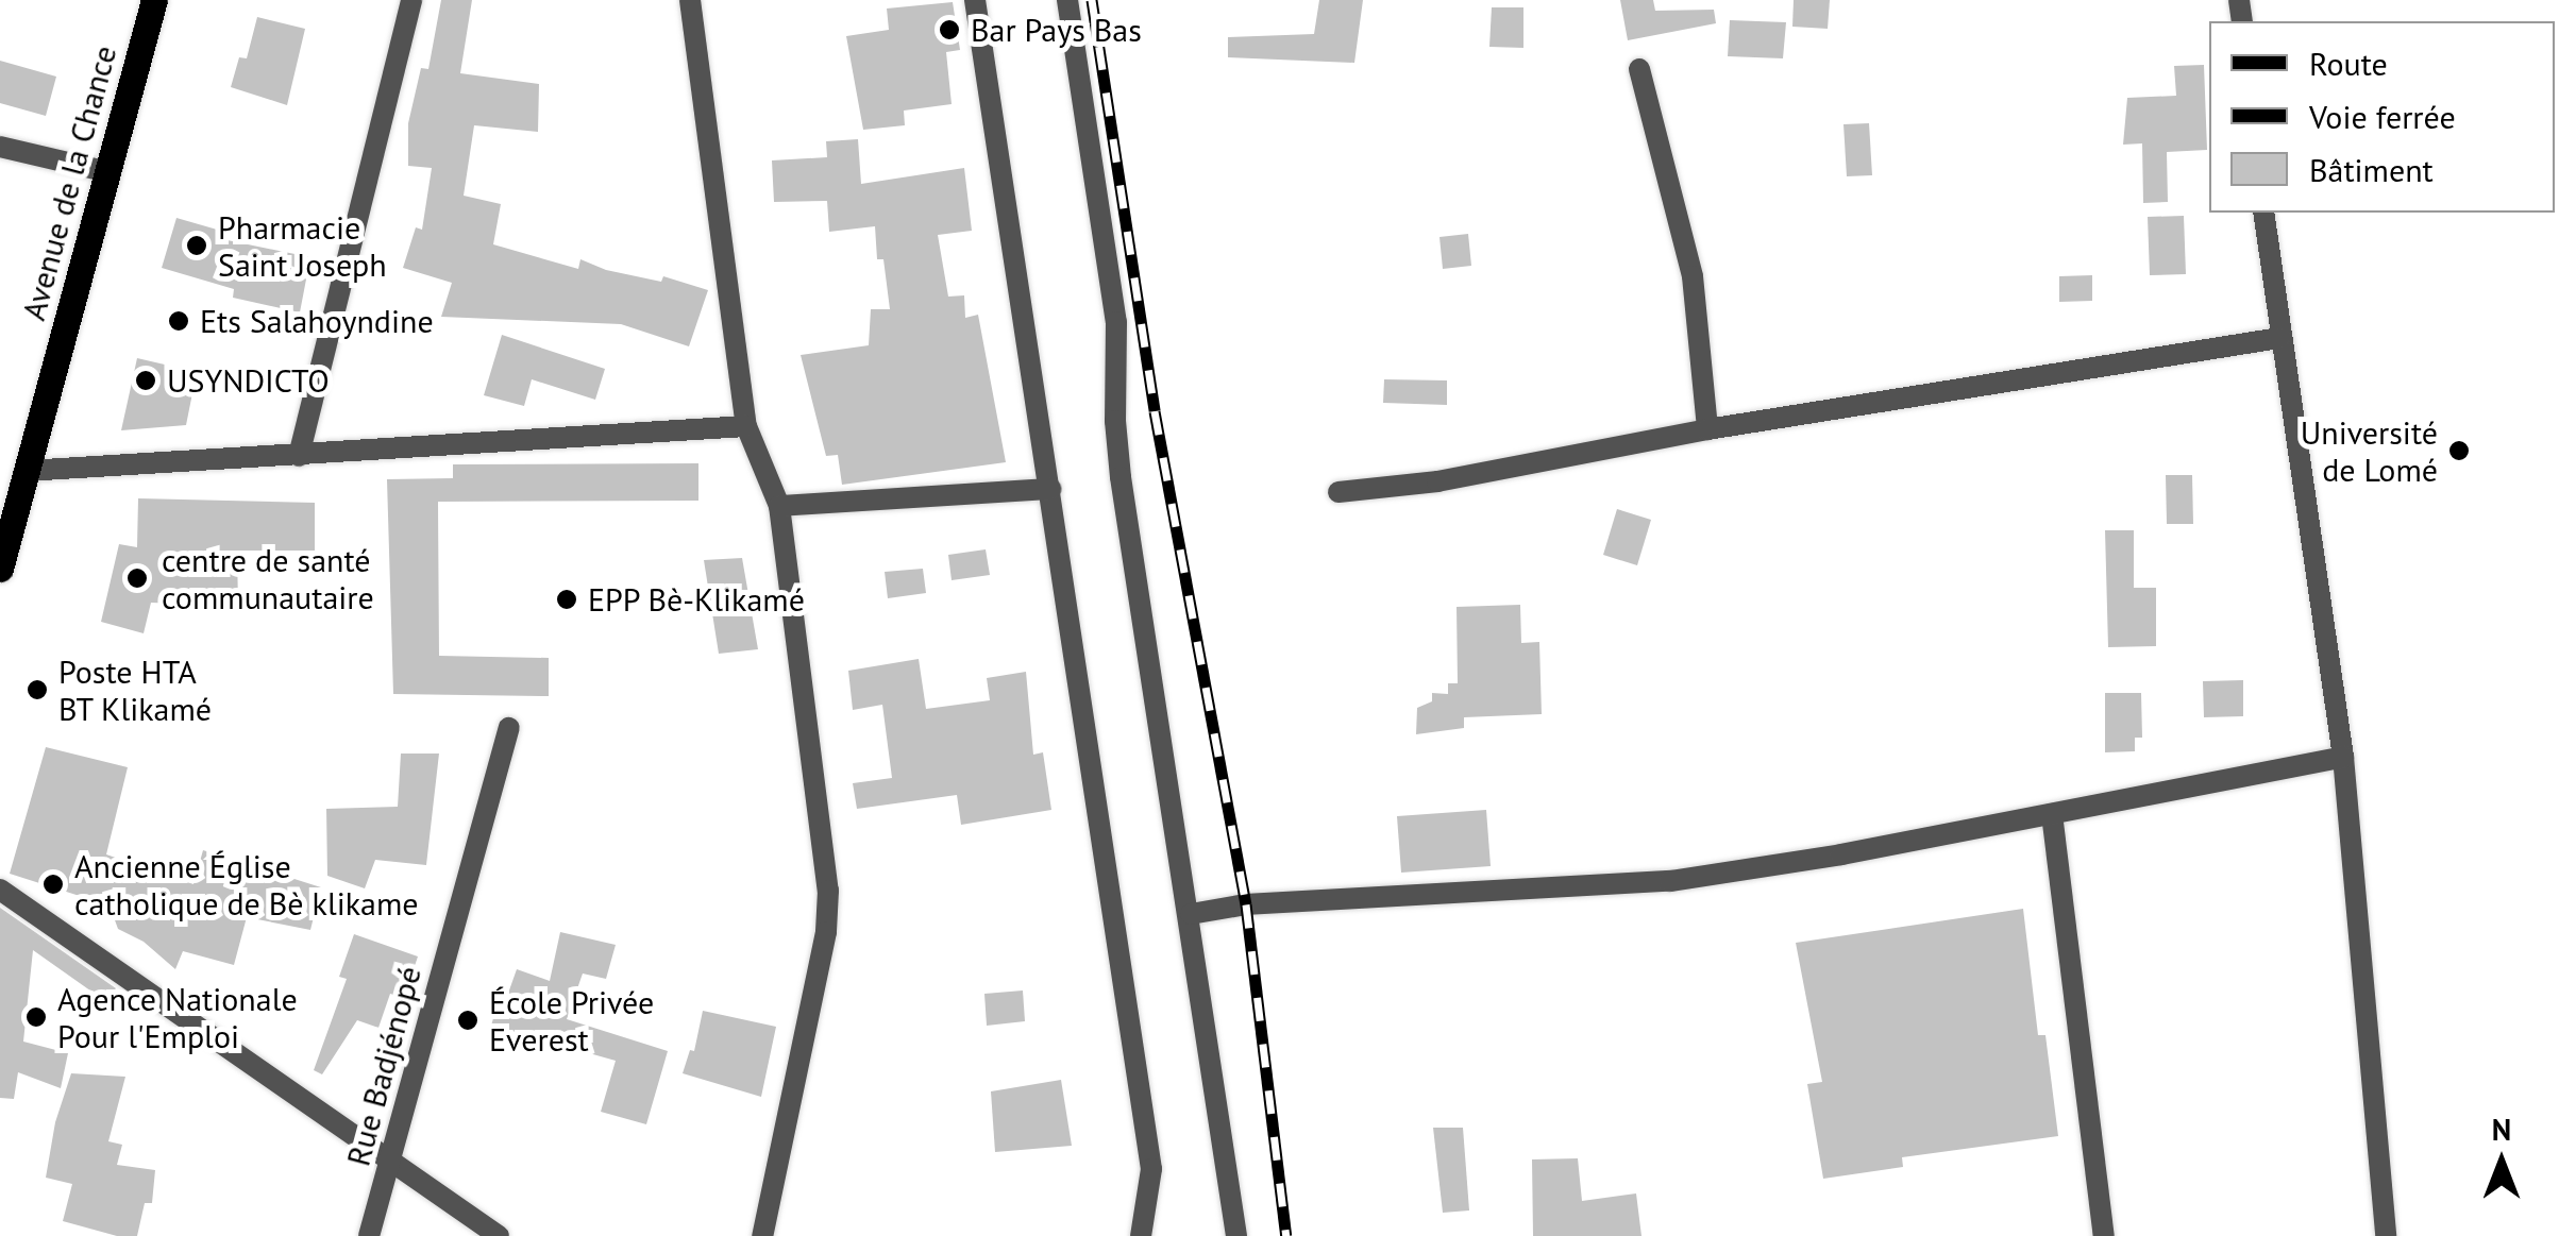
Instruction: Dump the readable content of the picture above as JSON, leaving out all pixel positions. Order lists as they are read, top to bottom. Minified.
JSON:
{"streets":{"main road":["Avenue de la Chance"],"street":["Rue Badjénopé"]},"places":["Bar Pays Bas","Pharmacie Saint Joseph","Ets Salahoyndine","USYNDICTO","Université de Lomé","centre de santé communautaire","EPP Bè-Klikamé","Poste HTA BT Klikamé","Ancienne Église catholique de Bè klikame","Agence Nationale Pour l'Emploi","École Privée Everest"],"legend":["Route","Voie ferrée","Bâtiment"],"north":"top"}
